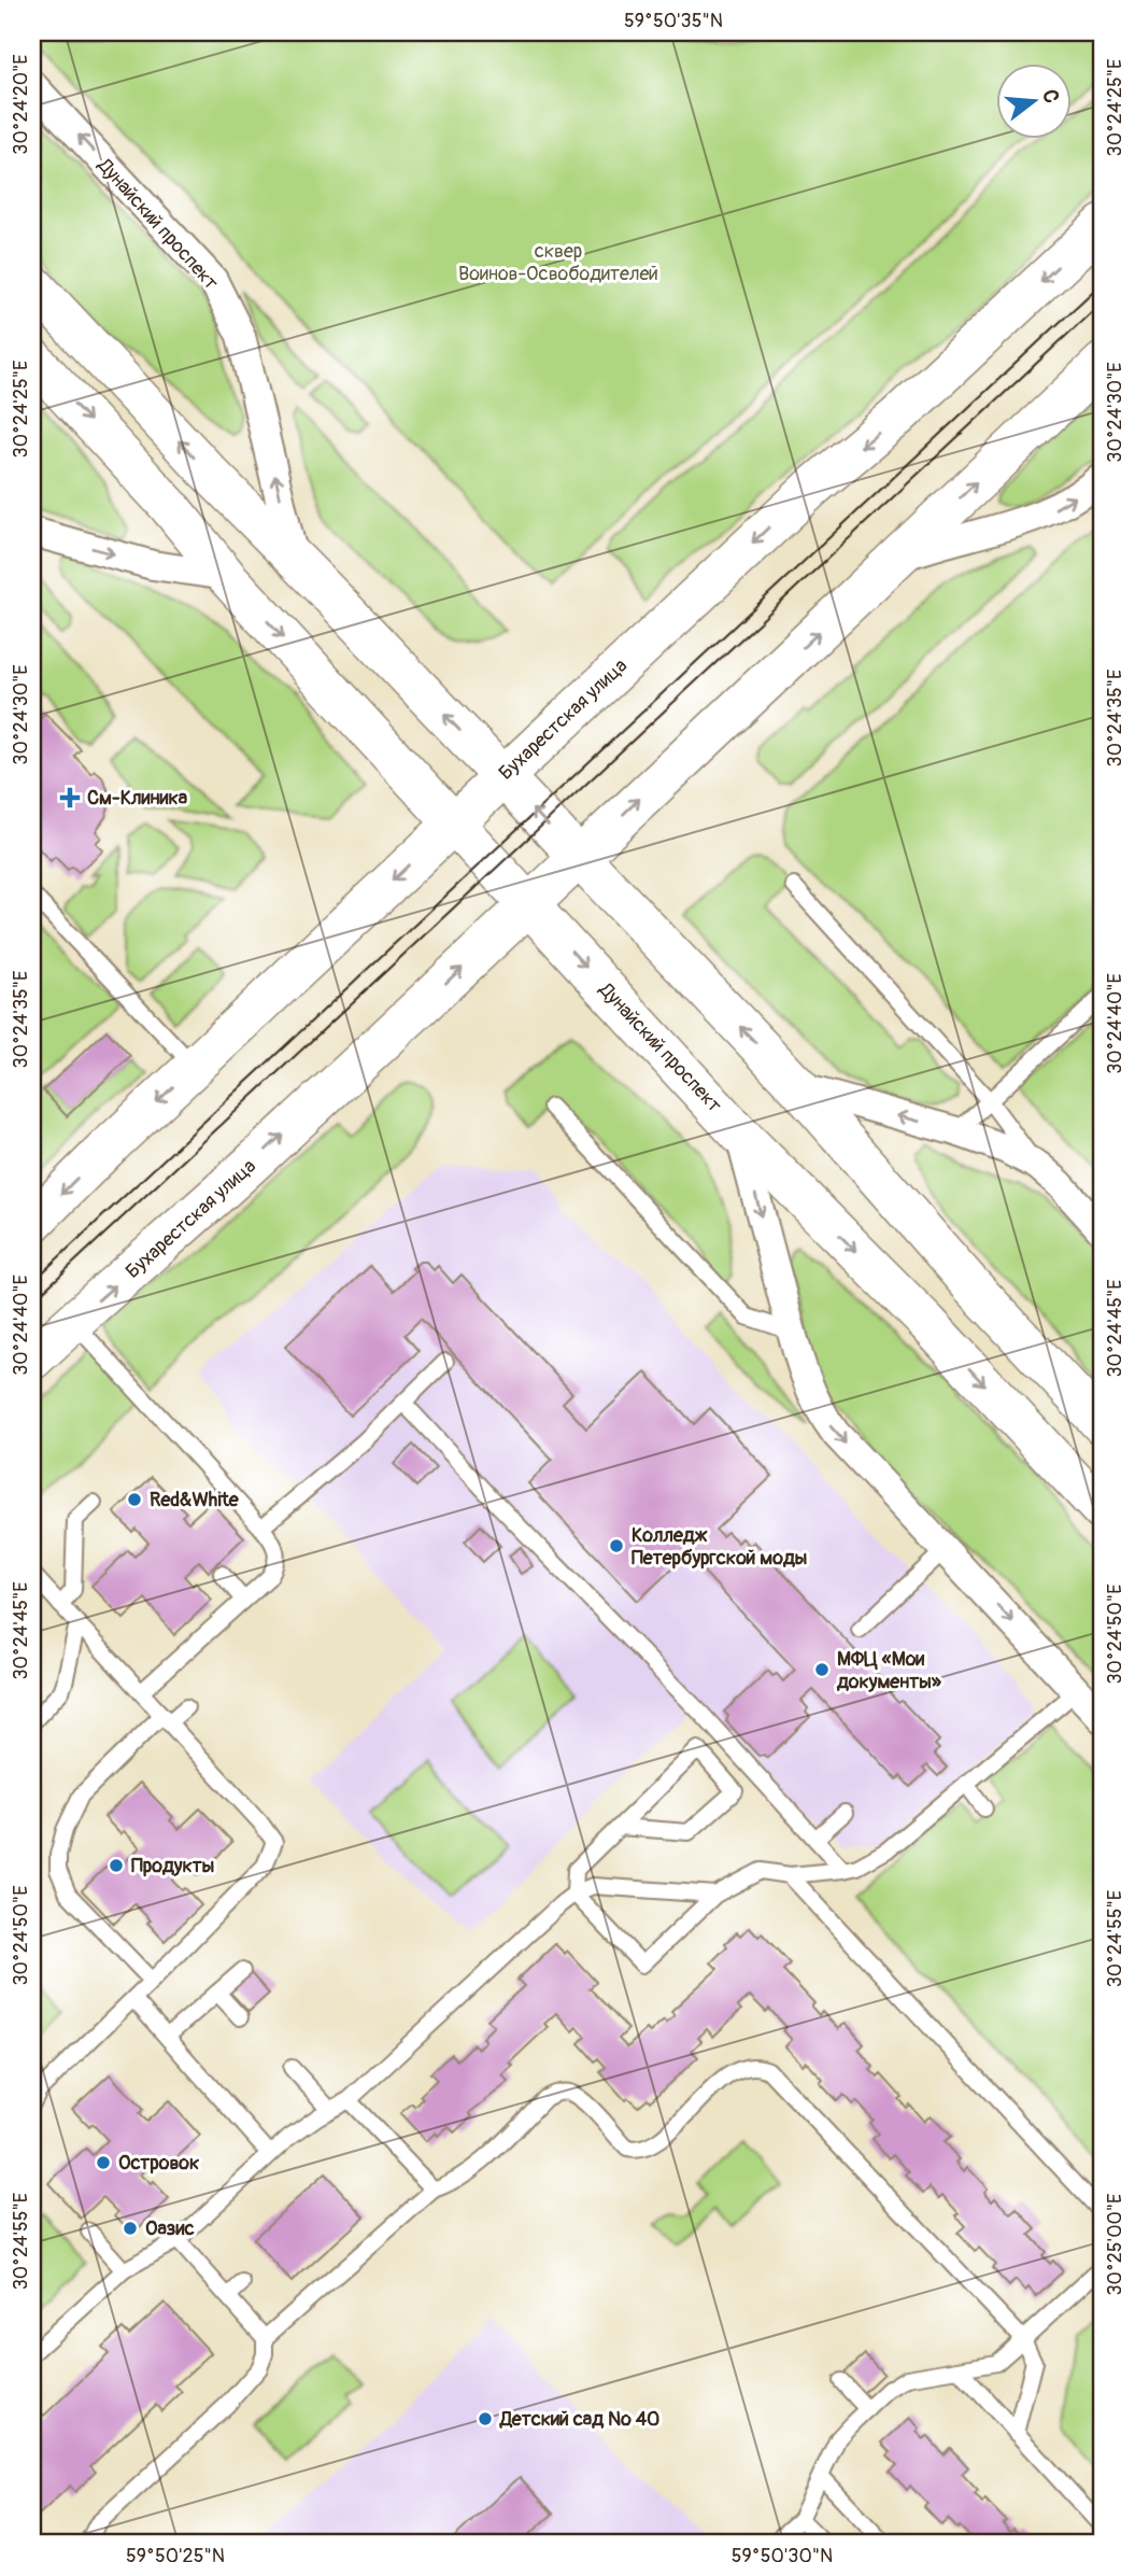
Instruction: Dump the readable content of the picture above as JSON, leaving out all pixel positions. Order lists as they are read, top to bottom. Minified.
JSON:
{"streets":{"main road":["Дунайский проспект","Бухарестская улица"]},"crossings":[["Дунайский проспект","Бухарестская улица"]],"parks":["сквер Воинов-Освободителей"],"places":{"health":["См-Клиника"],"other":["Red&White","Колледж Петербургской моды","МФЦ «Мои документы»","Продукты","Островок","Оазис","Детский сад № 40"]},"north":"right","coordinates":["59°50'35\"N","30°24'20\"E","30°24'25\"E","30°24'30\"E","30°24'35\"E","30°24'40\"E","30°24'45\"E","30°24'50\"E","30°24'55\"E","30°25'00\"E","59°50'25\"N","59°50'30\"N"]}
